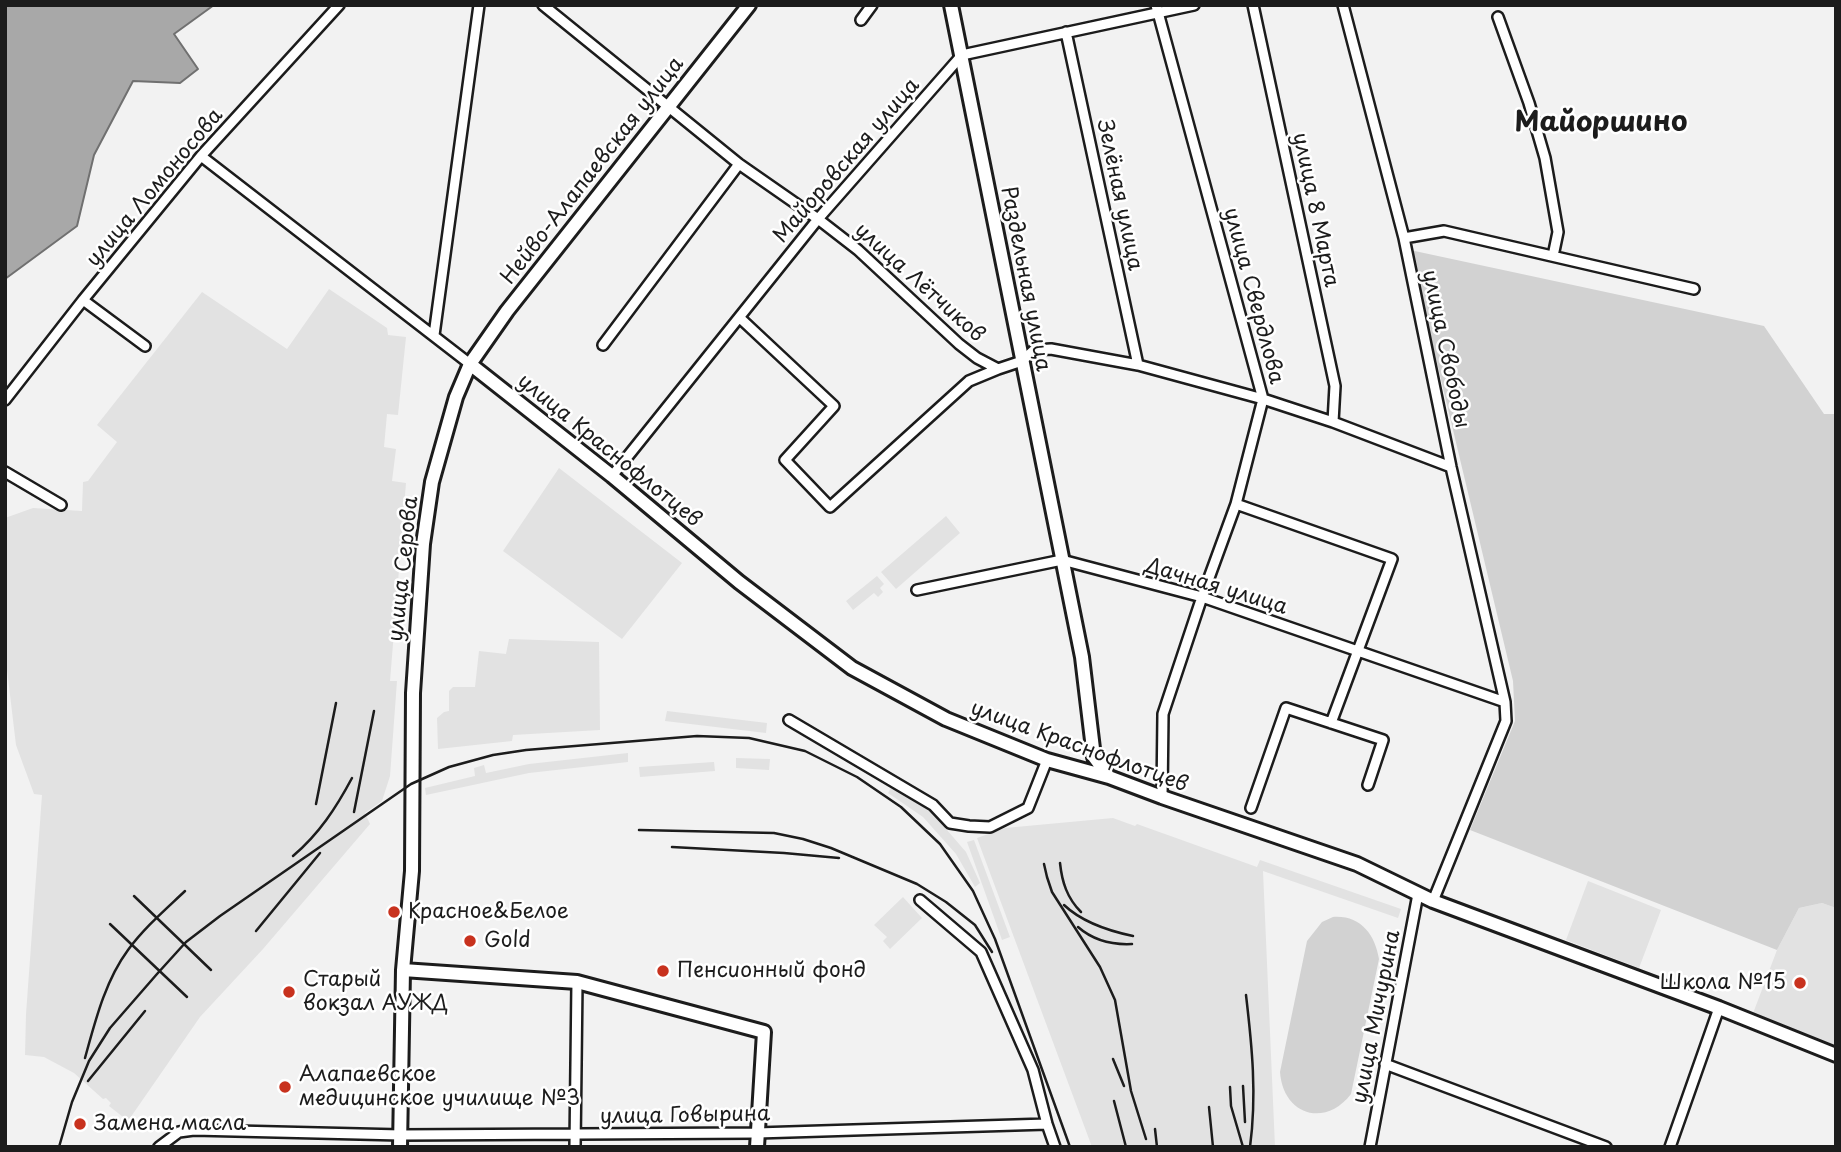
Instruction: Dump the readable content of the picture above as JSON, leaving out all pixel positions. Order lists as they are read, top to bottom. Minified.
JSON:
{"streets":{"street":["Майоровская улица","Нейво-Алапаевская улица","улица Ломоносова","Зелёная улица","улица 8 Марта","Раздельная улица","улица Лётчиков","улица Свердлова","улица Свободы","улица Краснофлотцев","улица Серова","Дачная улица","улица Мичурина","улица Говырина"]},"crossings":[["Майоровская улица","Раздельная улица"],["Майоровская улица","улица Лётчиков"],["Майоровская улица","улица Краснофлотцев"],["Нейво-Алапаевская улица","улица Лётчиков"],["Нейво-Алапаевская улица","улица Краснофлотцев"],["Нейво-Алапаевская улица","улица Серова"],["улица Ломоносова","улица Краснофлотцев"],["Раздельная улица","улица Краснофлотцев"],["Раздельная улица","Дачная улица"],["улица Свердлова","улица Краснофлотцев"],["улица Свердлова","Дачная улица"],["улица Свободы","Дачная улица"],["улица Краснофлотцев","улица Серова"],["улица Краснофлотцев","улица Мичурина"],["улица Серова","улица Говырина"]],"districts":["Майоршино"],"places":["Красное&Белое","Gold","Пенсионный фонд","Школа №15","Старый вокзал АУЖД","Алапаевское медицинское училище №3","Замена масла"]}
